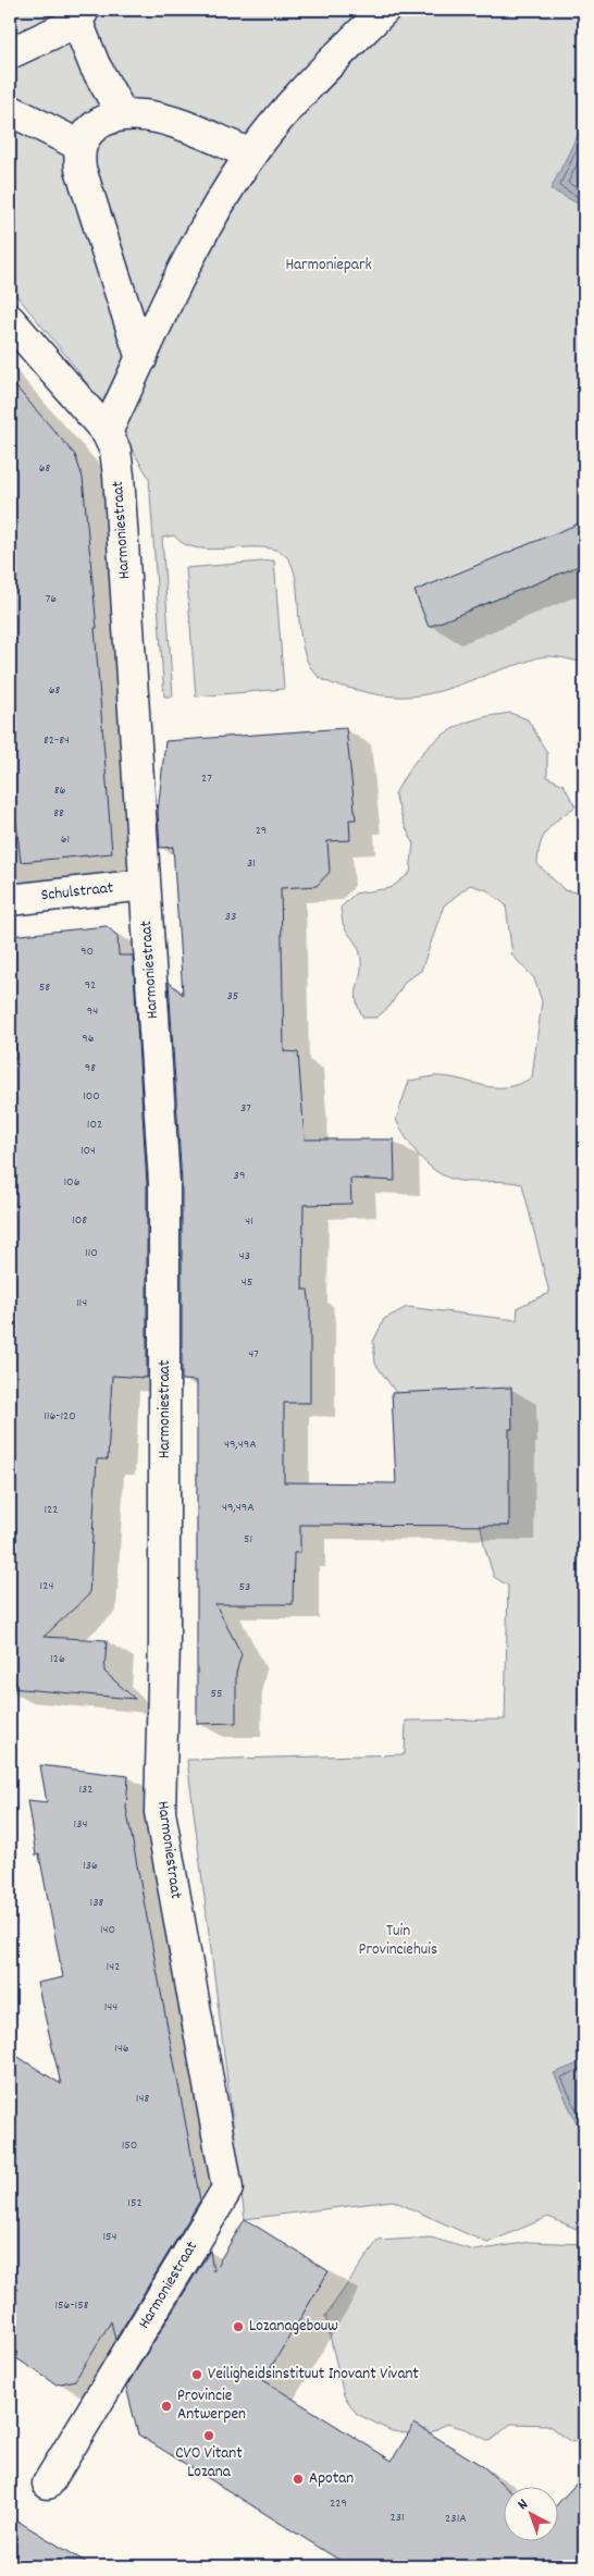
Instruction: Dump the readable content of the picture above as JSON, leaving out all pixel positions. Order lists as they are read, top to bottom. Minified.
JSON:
{"streets":{"street":["Harmoniestraat","Schulstraat"]},"crossings":[["Harmoniestraat","Schulstraat"]],"parks":["Harmoniepark","Tuin Provinciehuis"],"places":["Lozanagebouw","Veiligheidsinstituut Inovant Vivant","Provincie Antwerpen","CVO Vitant Lozana","Apotan"],"house_numbers":["68","76","68","82-84","27","86","88","29","61","31","33","90","92","58","35","94","96","98","100","37","102","104","39","106","108","41","110","43","45","114","47","116-120","49,49A","49,49A","122","51","124","53","126","55","132","134","136","138","140","142","144","146","148","150","152","154","156-158","229","231","231A"],"north":"top left"}
